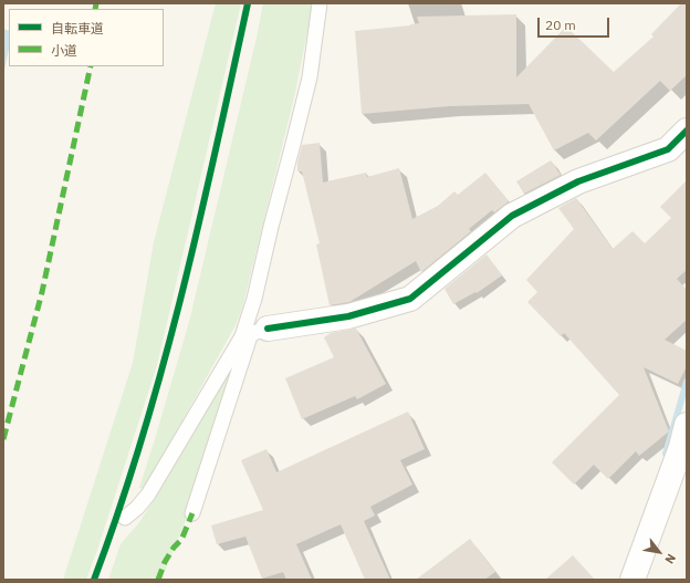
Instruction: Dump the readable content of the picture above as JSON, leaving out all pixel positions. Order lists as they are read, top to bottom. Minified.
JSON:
{"legend":["自転車道","小道"],"scale_bar":"20 m","north":"bottom right"}
